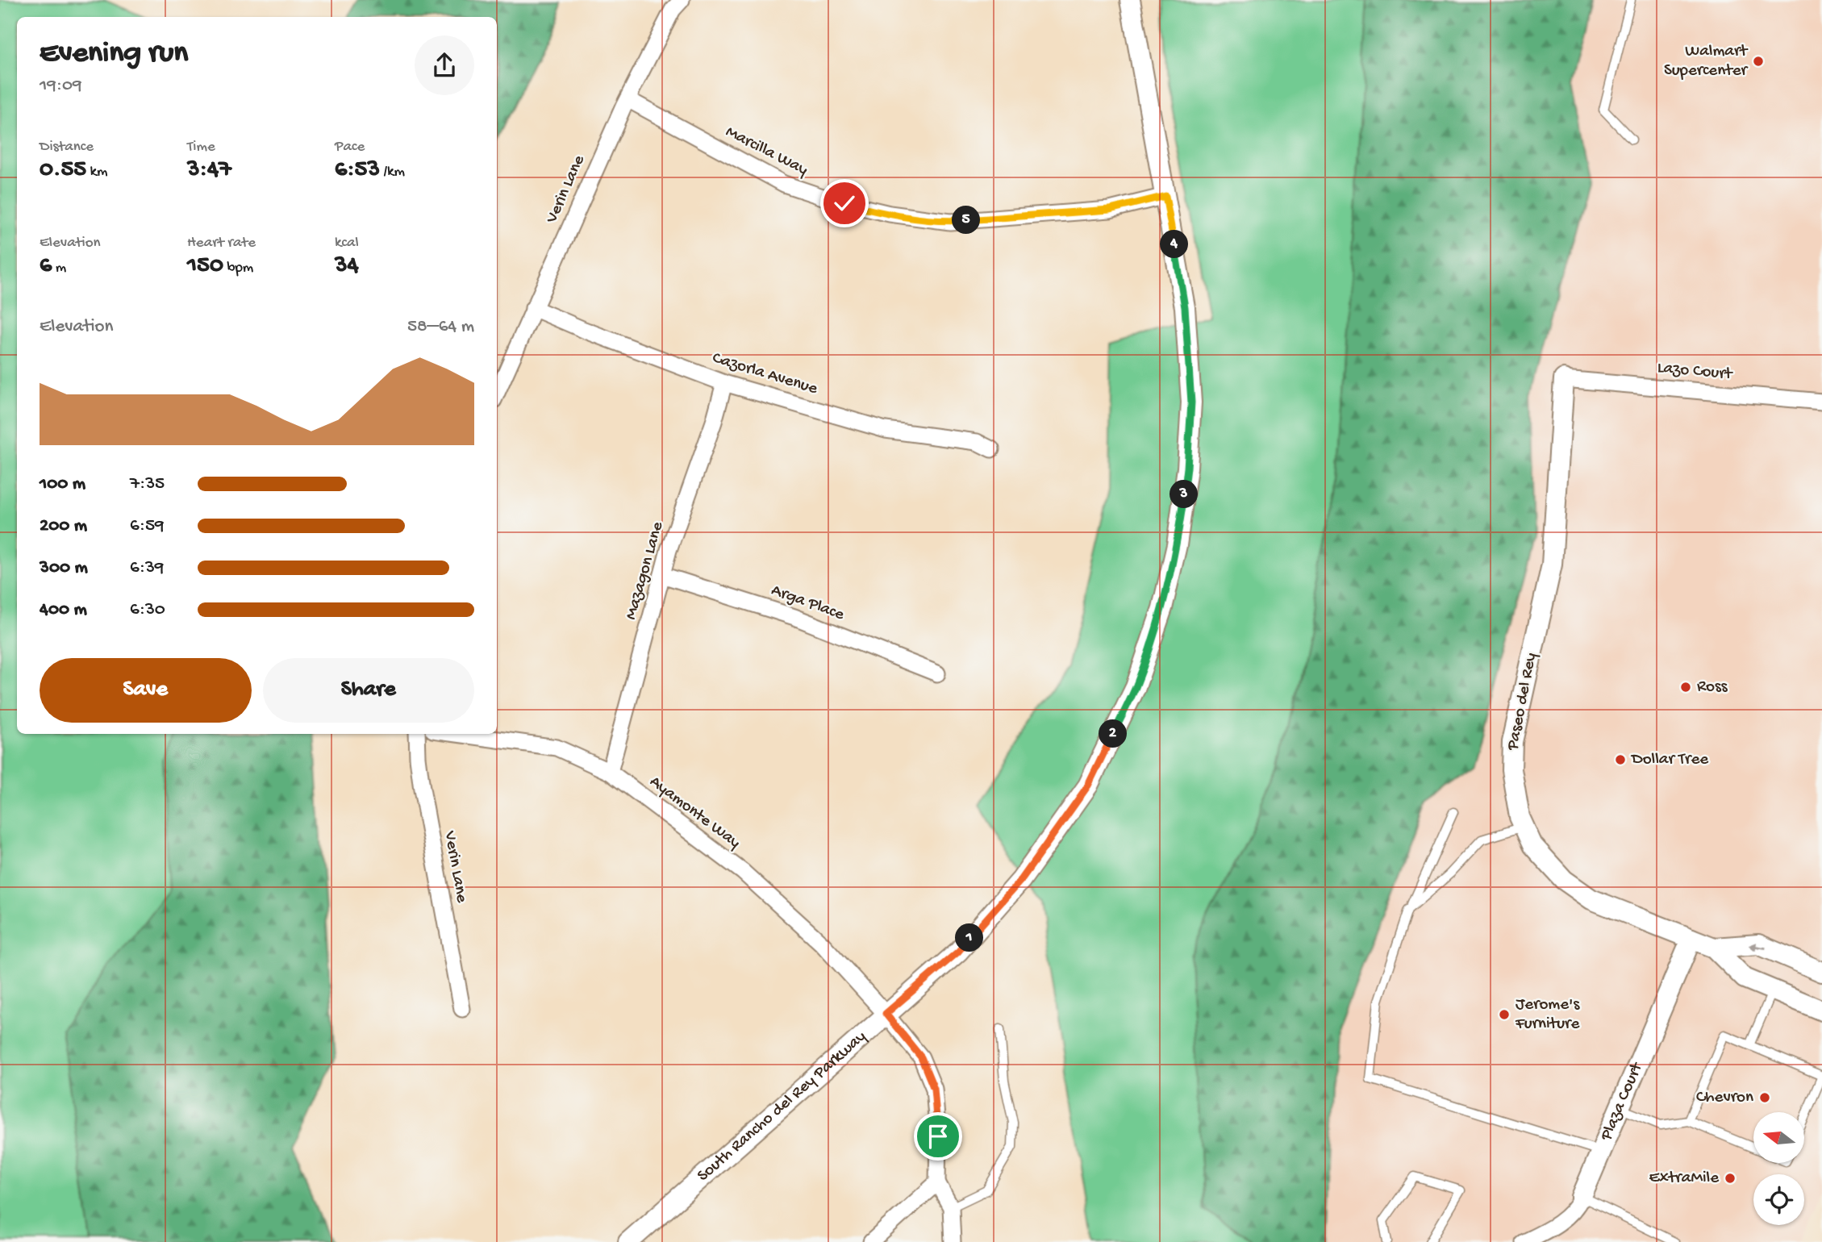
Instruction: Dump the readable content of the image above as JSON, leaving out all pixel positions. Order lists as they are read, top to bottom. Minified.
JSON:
{"streets":{"street":["Marcilla Way","Verin Lane","Lazo Court","Cazorla Avenue","Mazagon Lane","Arga Place","Paseo del Rey","Ayamonte Way","Plaza Court","South Rancho del Rey Parkway"]},"crossings":[["Marcilla Way","Verin Lane"],["Marcilla Way","South Rancho del Rey Parkway"],["Verin Lane","Cazorla Avenue"],["Lazo Court","Paseo del Rey"],["Cazorla Avenue","Mazagon Lane"],["Mazagon Lane","Arga Place"],["Mazagon Lane","Ayamonte Way"],["Paseo del Rey","Plaza Court"],["Ayamonte Way","South Rancho del Rey Parkway"]],"places":["Walmart Supercenter","Ross","Dollar Tree","Jerome's Furniture","Chevron","ExtraMile"],"north":"left","page":{"heading":["Evening run","19:09"],"stats":[["Distance","0.55 km"],["Time","3:47"],["Pace","6:53 /km"],["Elevation","6 m"],["Heart rate","150 bpm"],["kcal","34"]],"pins":["5","4","3","2","1"],"chart":["Elevation","58–64 m"],"list":[{"name":"100 m","note":"7:35"},{"name":"200 m","note":"6:59"},{"name":"300 m","note":"6:39"},{"name":"400 m","note":"6:30"}],"buttons":["Save","Share"]}}
